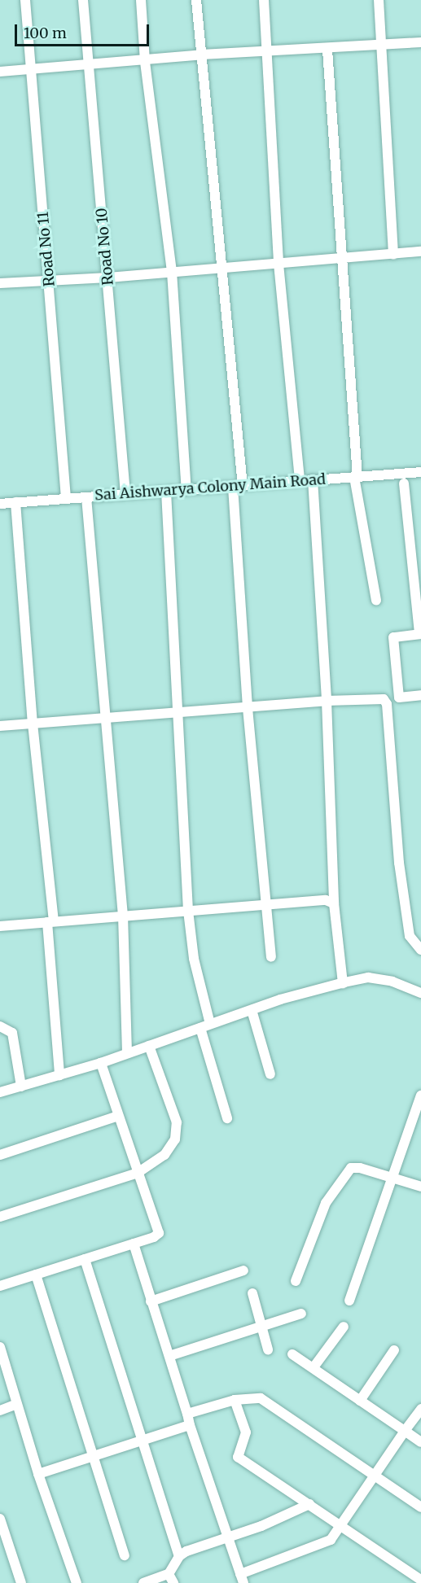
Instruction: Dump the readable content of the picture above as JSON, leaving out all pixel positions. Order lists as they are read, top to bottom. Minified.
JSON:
{"streets":{"street":["Road No 10","Road No 11","Sai Aishwarya Colony Main Road"]},"crossings":[["Road No 10","Sai Aishwarya Colony Main Road"],["Road No 11","Sai Aishwarya Colony Main Road"]],"scale_bar":"100 m"}
